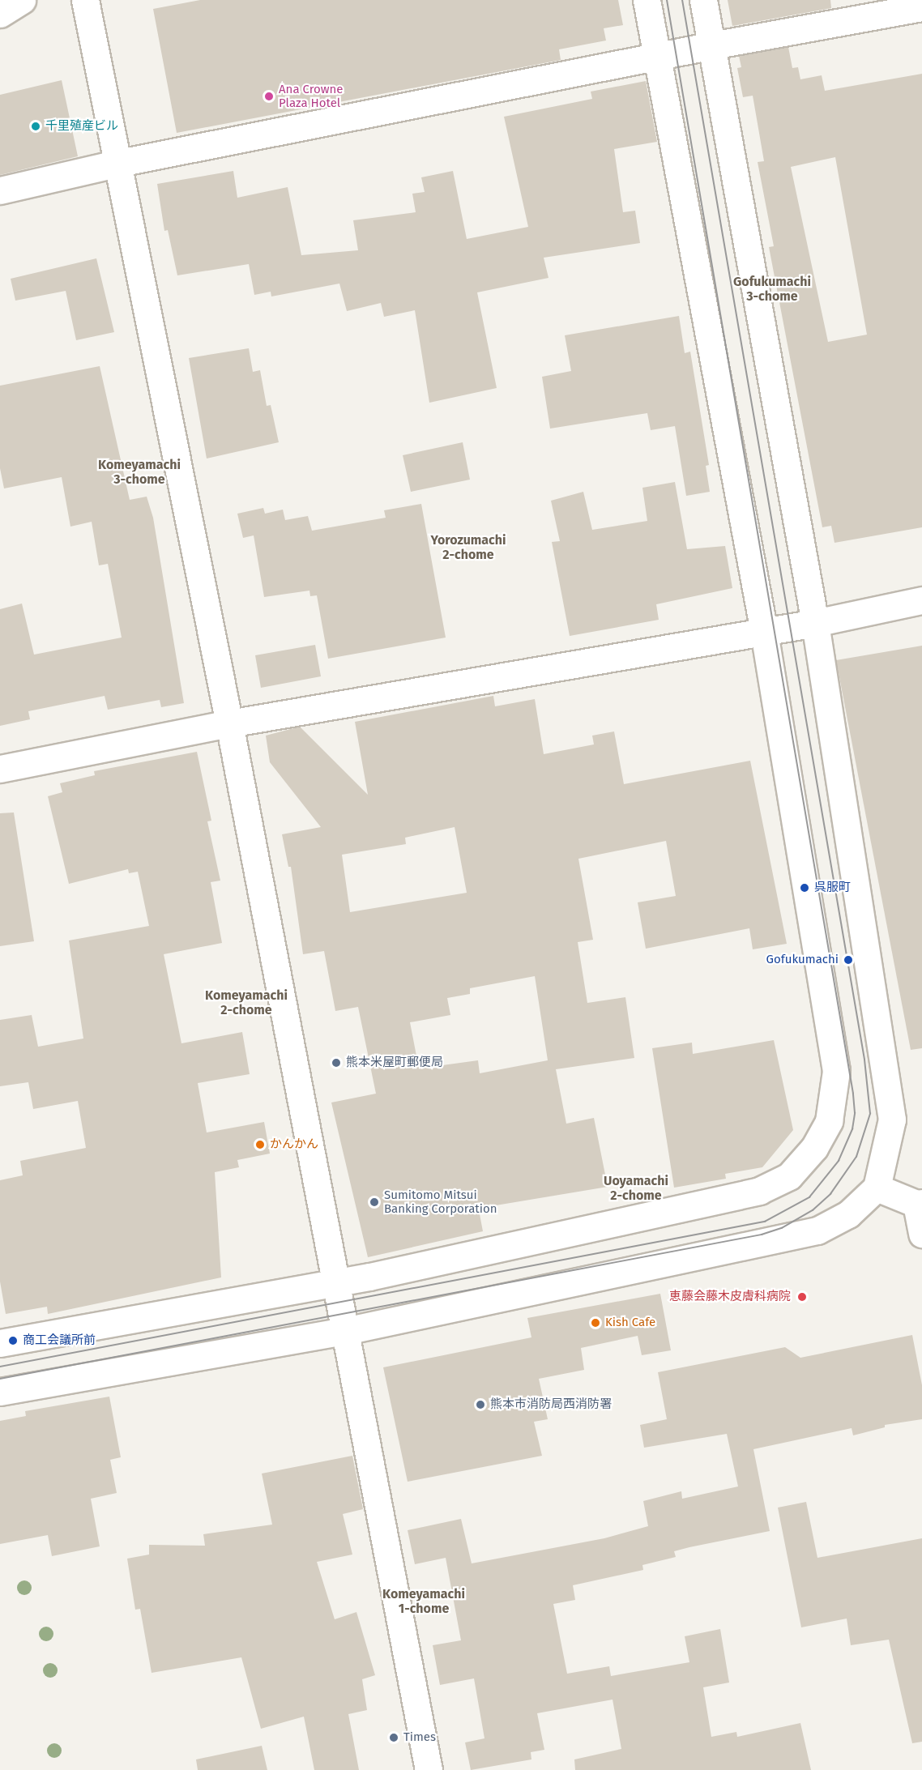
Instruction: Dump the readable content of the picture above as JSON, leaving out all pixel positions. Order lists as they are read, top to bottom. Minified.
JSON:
{"districts":["Gofukumachi 3-chome","Komeyamachi 3-chome","Yorozumachi 2-chome","Komeyamachi 2-chome","Uoyamachi 2-chome","Komeyamachi 1-chome"],"places":["Ana Crowne Plaza Hotel","千里殖産ビル","呉服町","Gofukumachi","熊本米屋町郵便局","かんかん","Sumitomo Mitsui Banking Corporation","恵藤会藤木皮膚科病院","Kish Cafe","商工会議所前","熊本市消防局西消防署","Times"]}
